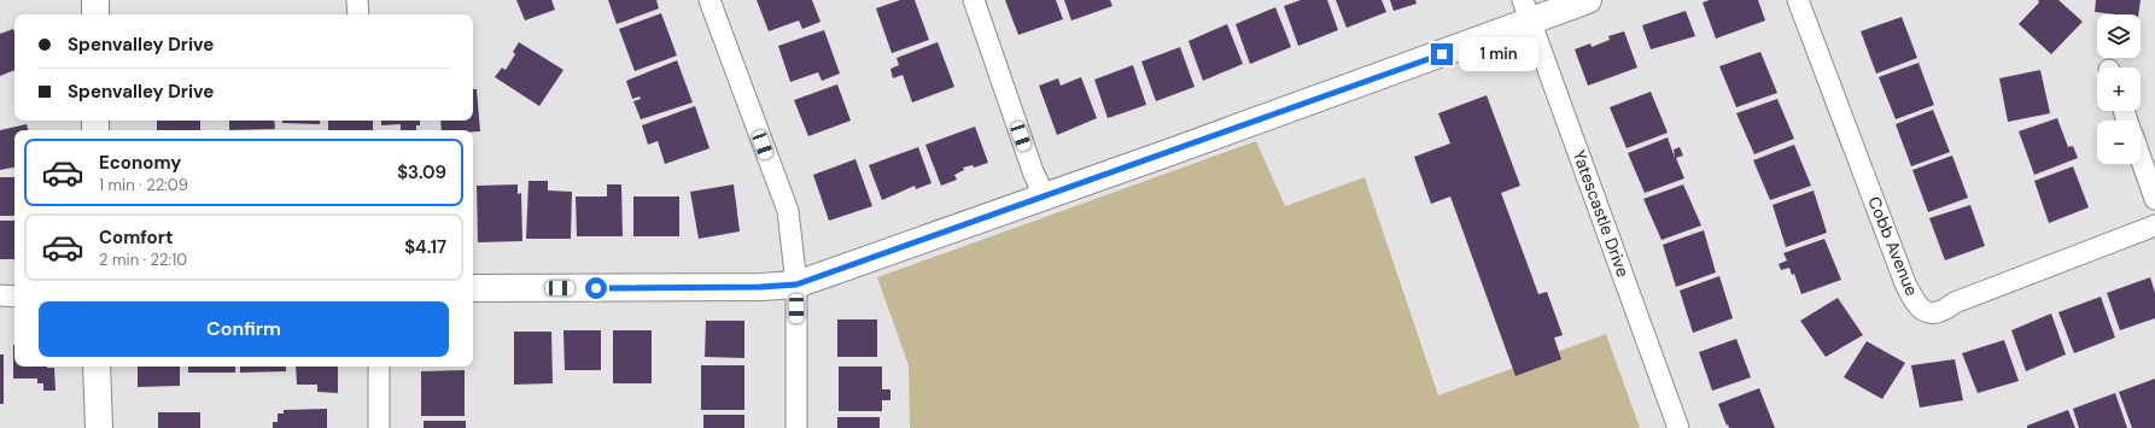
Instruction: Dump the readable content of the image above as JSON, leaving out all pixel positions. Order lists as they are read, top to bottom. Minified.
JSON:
{"streets":{"street":["Yatescastle Drive","Cobb Avenue"]},"page":{"map_buttons":["+","−"],"banner":["Spenvalley Drive","Spenvalley Drive"],"bubble":"1 min","list":[{"name":"Economy","note":"1 min · 22:09","value":"$3.09"},{"name":"Comfort","note":"2 min · 22:10","value":"$4.17"}],"buttons":"Confirm"}}
